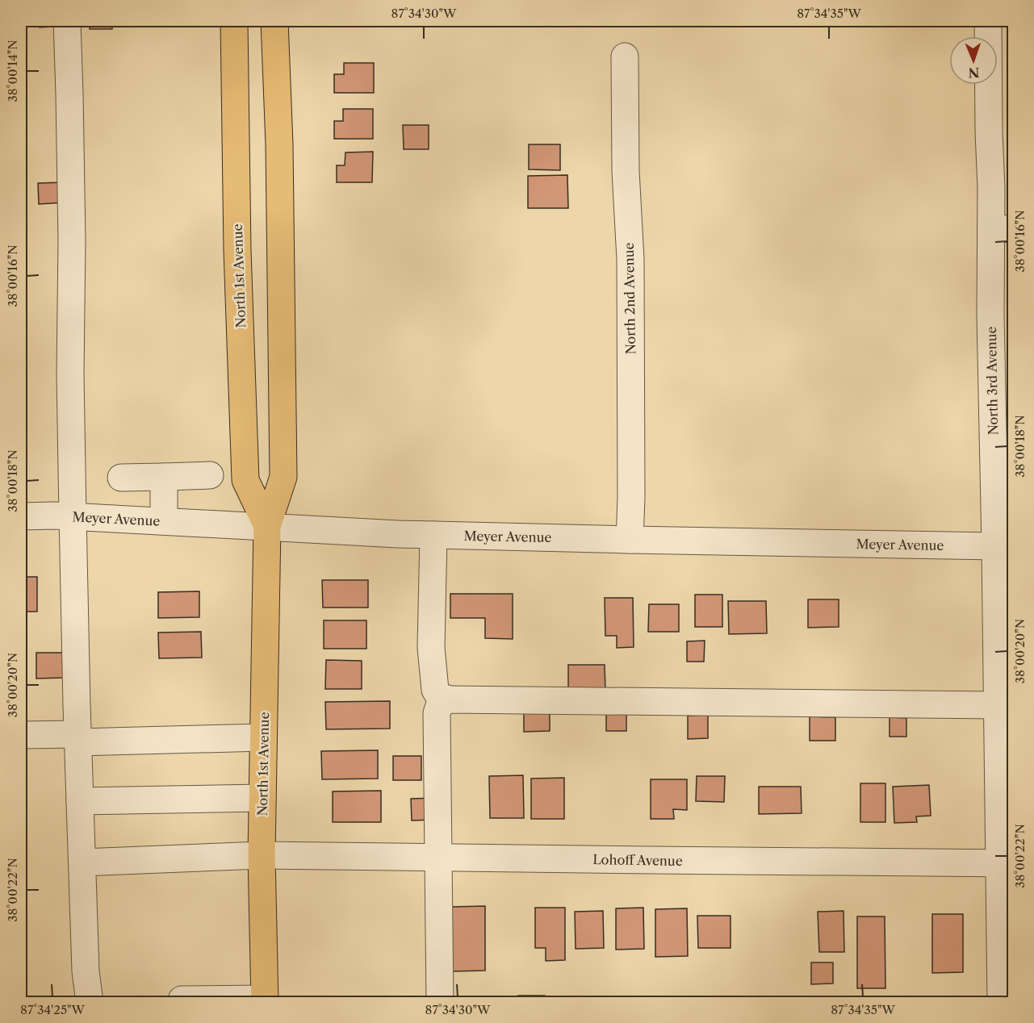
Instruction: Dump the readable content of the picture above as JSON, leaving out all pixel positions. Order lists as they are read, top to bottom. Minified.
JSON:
{"streets":{"main road":["North 1st Avenue"],"street":["North 2nd Avenue","North 3rd Avenue","Meyer Avenue","Lohoff Avenue"]},"crossings":[["North 1st Avenue","Meyer Avenue"],["North 1st Avenue","Lohoff Avenue"],["North 2nd Avenue","Meyer Avenue"],["North 3rd Avenue","Meyer Avenue"],["North 3rd Avenue","Lohoff Avenue"]],"north":"bottom","coordinates":["87°34'30\"W","87°34'35\"W","38°00'14\"N","38°00'16\"N","38°00'18\"N","38°00'20\"N","38°00'22\"N","87°34'25\"W"]}
